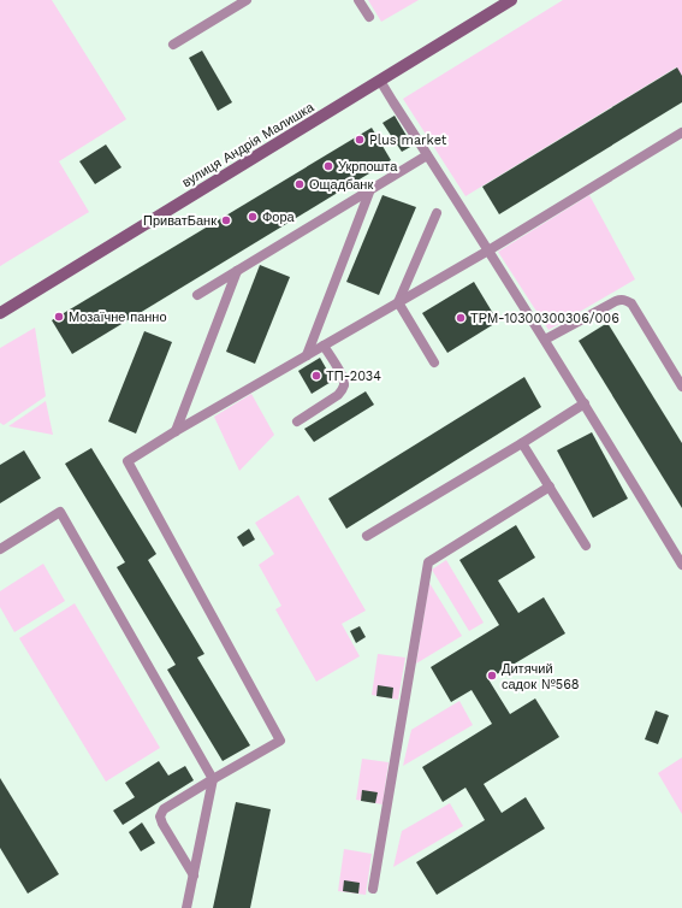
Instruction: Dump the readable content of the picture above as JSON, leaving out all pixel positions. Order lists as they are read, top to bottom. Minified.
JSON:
{"streets":{"street":["вулиця Андрія Малишка"]},"places":["Plus market","Укрпошта","Ощадбанк","Фора","ПриватБанк","Мозаїчне панно","ТРМ-10300300306/006","ТП-2034","Дитячий садок №568"]}
